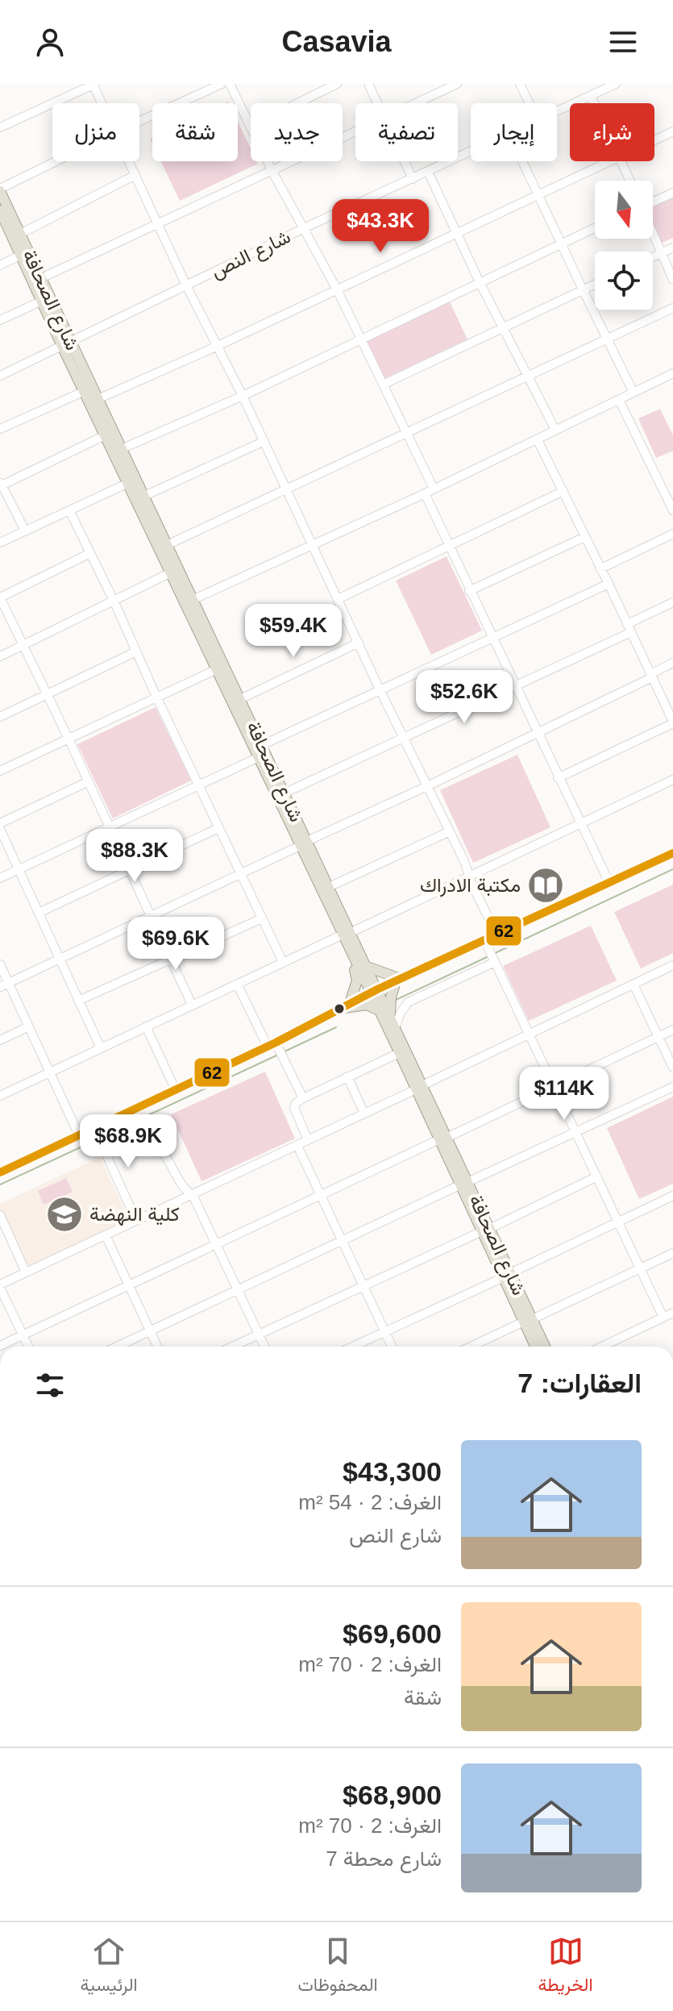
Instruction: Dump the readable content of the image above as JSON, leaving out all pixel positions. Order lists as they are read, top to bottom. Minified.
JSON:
{"streets":{"main road":["شارع الصحافة"],"street":["شارع النص"]},"crossings":[["شارع النص","شارع الصحافة"]],"places":{"library":["مكتبة الادراك"],"school or university":["كلية النهضة"]},"lines":["transit line 62"],"north":"bottom","page":{"header":"Casavia","chip":["شراء","إيجار","تصفية","جديد","شقة","منزل"],"price":["$43.3K","$59.4K","$52.6K","$88.3K","$69.6K","$114K","$68.9K"],"heading":"العقارات: 7","list":[{"name":"$43,300","note":"الغرف: 2 · 54 m² · شارع النص"},{"name":"$69,600","note":"الغرف: 2 · 70 m² · شقة"},{"name":"$68,900","note":"الغرف: 2 · 70 m² · شارع محطة 7"}],"tabs":["الخريطة","المحفوظات","الرئيسية"]}}
